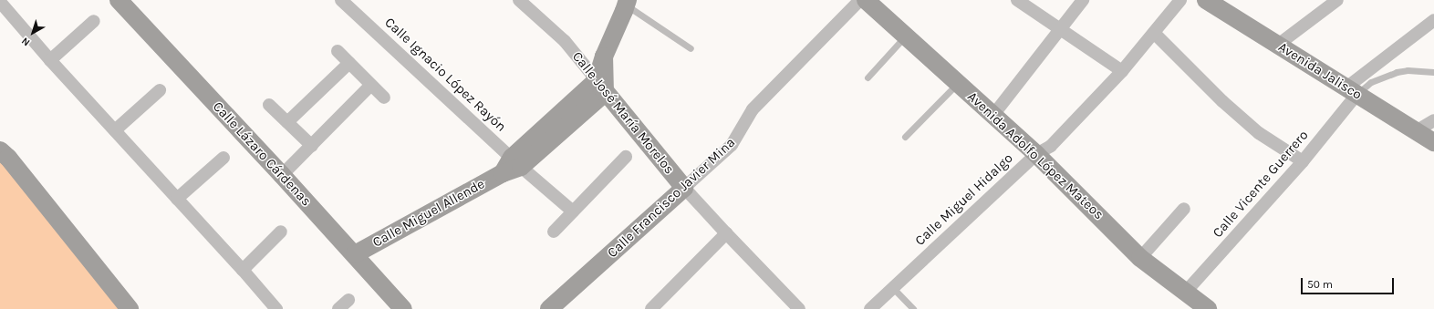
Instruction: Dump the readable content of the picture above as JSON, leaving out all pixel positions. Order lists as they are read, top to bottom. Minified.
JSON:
{"streets":{"main road":["Avenida Jalisco","Calle José María Morelos","Calle Lázaro Cárdenas","Avenida Adolfo López Mateos","Calle Francisco Javier Mina","Calle Miguel Allende"],"street":["Calle Ignacio López Rayón","Calle Vicente Guerrero","Calle Miguel Hidalgo"]},"crossings":[["Avenida Jalisco","Calle Vicente Guerrero"],["Calle Ignacio López Rayón","Calle Miguel Allende"],["Calle José María Morelos","Calle Francisco Javier Mina"],["Calle José María Morelos","Calle Miguel Allende"],["Calle Lázaro Cárdenas","Calle Miguel Allende"],["Avenida Adolfo López Mateos","Calle Vicente Guerrero"],["Avenida Adolfo López Mateos","Calle Miguel Hidalgo"]],"scale_bar":"50 m","north":"bottom left"}
